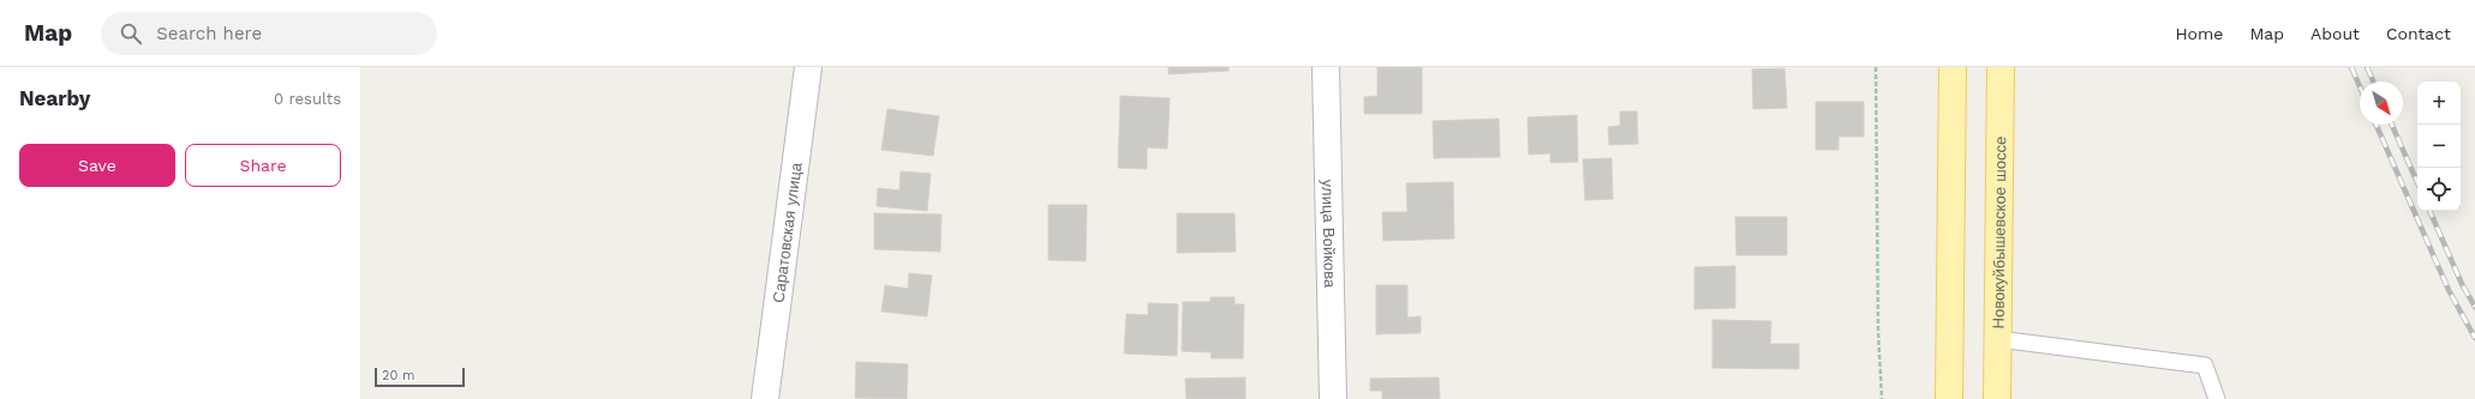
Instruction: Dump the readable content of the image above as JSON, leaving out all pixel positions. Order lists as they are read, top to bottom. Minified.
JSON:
{"streets":{"main road":["Новокуйбышевское шоссе"],"street":["Саратовская улица","улица Войкова"]},"scale_bar":"20 m","north":"bottom right","page":{"header":"Map","search":"Search here","nav":["Home","Map","About","Contact"],"heading":["Nearby","0 results"],"map_buttons":["+","−"],"buttons":["Save","Share"],"scale":"20 m"}}
